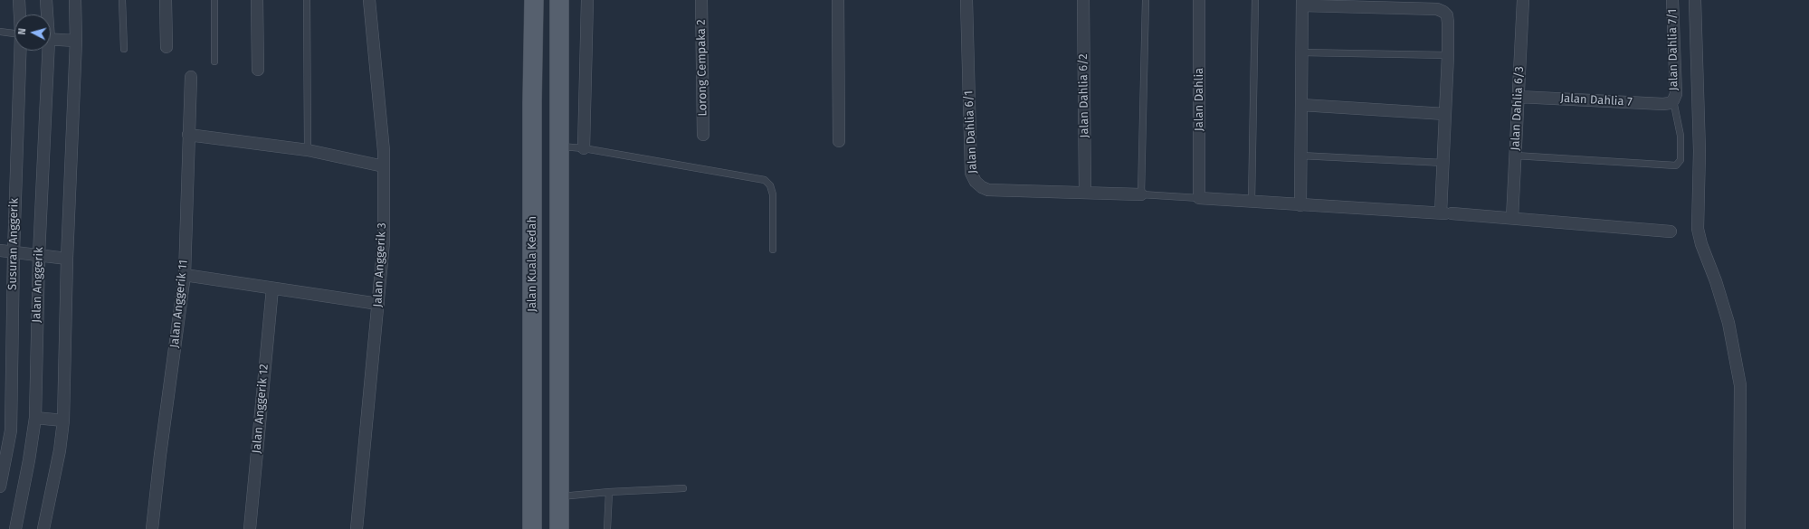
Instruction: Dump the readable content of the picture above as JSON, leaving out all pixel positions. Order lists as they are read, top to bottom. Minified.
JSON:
{"streets":{"main road":["Jalan Kuala Kedah"],"street":["Jalan Dahlia 7/1","Lorong Cempaka 2","Jalan Dahlia 6/2","Jalan Dahlia","Jalan Dahlia 7","Jalan Dahlia 6/3","Jalan Dahlia 6/1","Susuran Anggerik","Jalan Anggerik 3","Jalan Anggerik","Jalan Anggerik 11","Jalan Anggerik 12"]},"crossings":[["Jalan Dahlia 7/1","Jalan Dahlia 7"],["Jalan Dahlia 6/2","Jalan Dahlia 6/1"],["Jalan Dahlia 7","Jalan Dahlia 6/3"]],"north":"left"}
